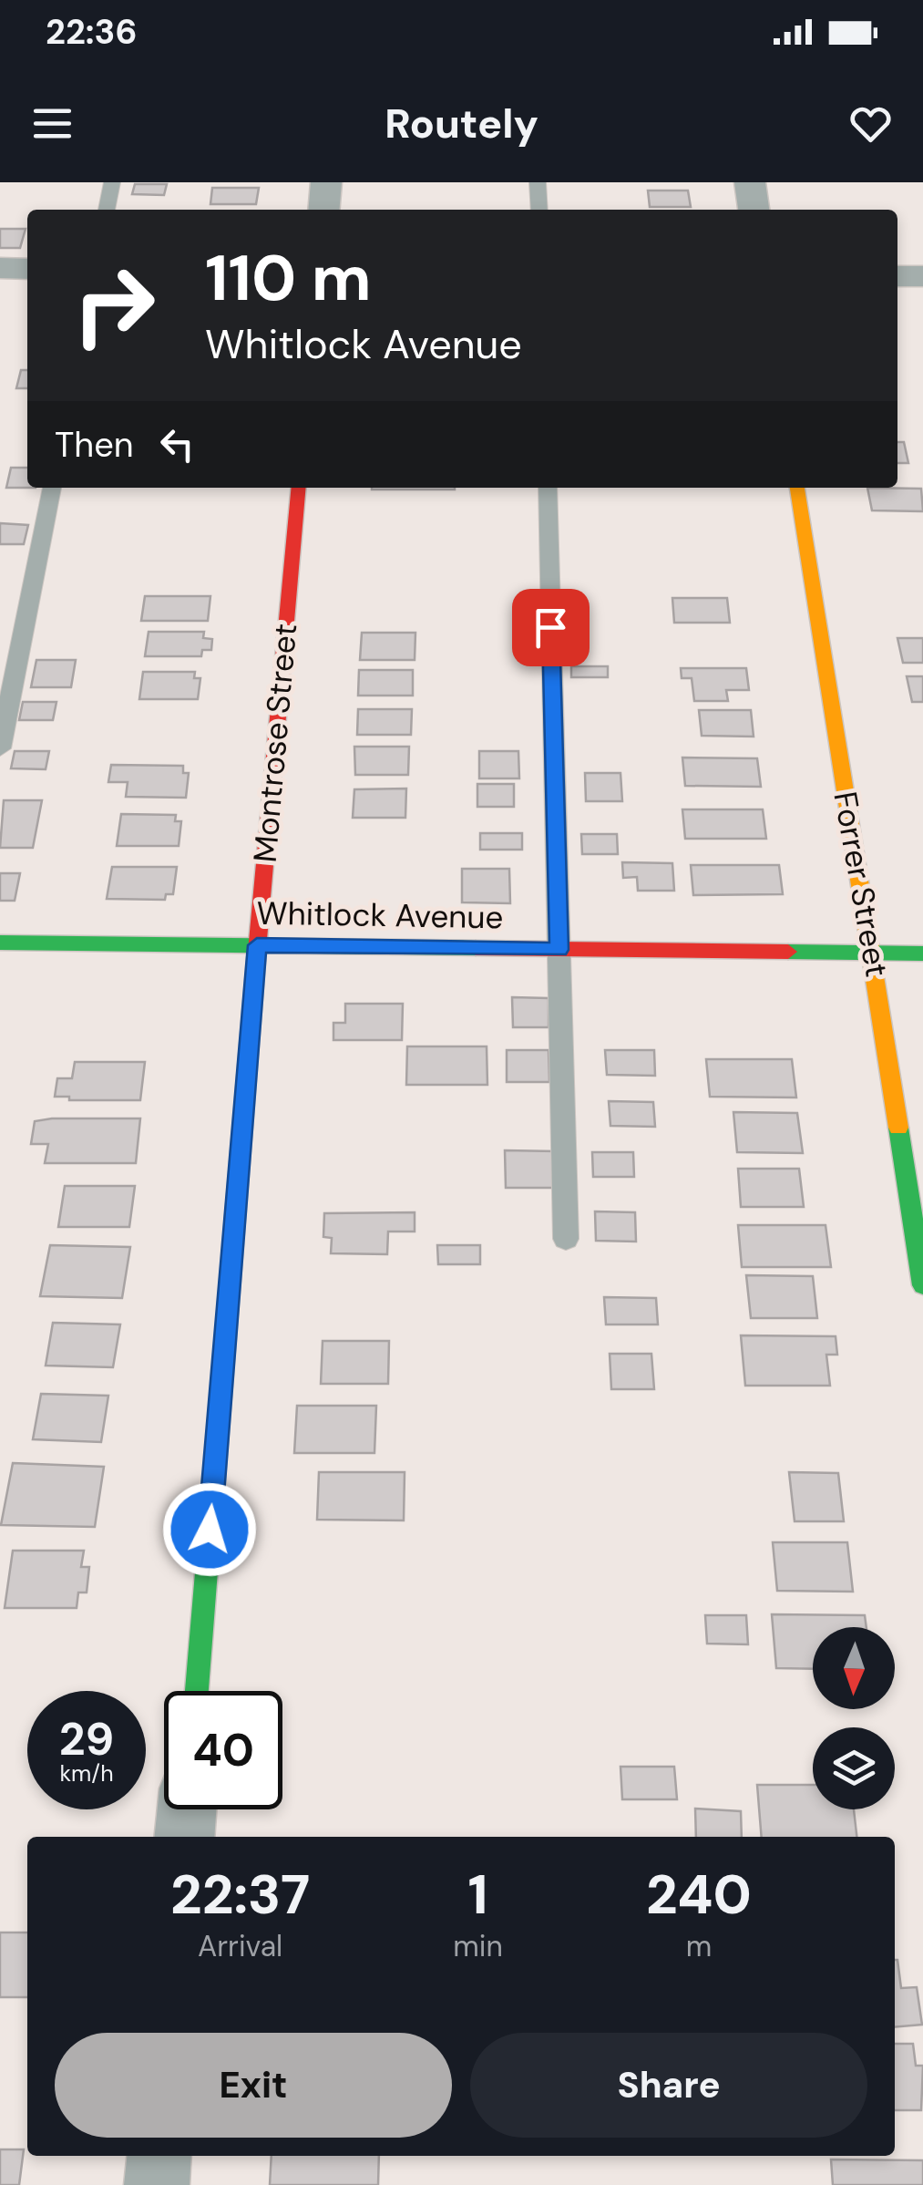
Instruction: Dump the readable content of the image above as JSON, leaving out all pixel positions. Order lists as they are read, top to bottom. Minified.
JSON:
{"streets":{"street":["Montrose Street","Forrer Street","Whitlock Avenue"]},"crossings":[["Montrose Street","Whitlock Avenue"],["Forrer Street","Whitlock Avenue"]],"north":"bottom","page":{"status":"22:36","header":"Routely","turn":["110 m","Whitlock Avenue"],"then":"Then","speed":"29 km/h","limit":"40","eta":["22:37","Arrival","1","min","240","m"],"buttons":["Exit","Share"]}}
